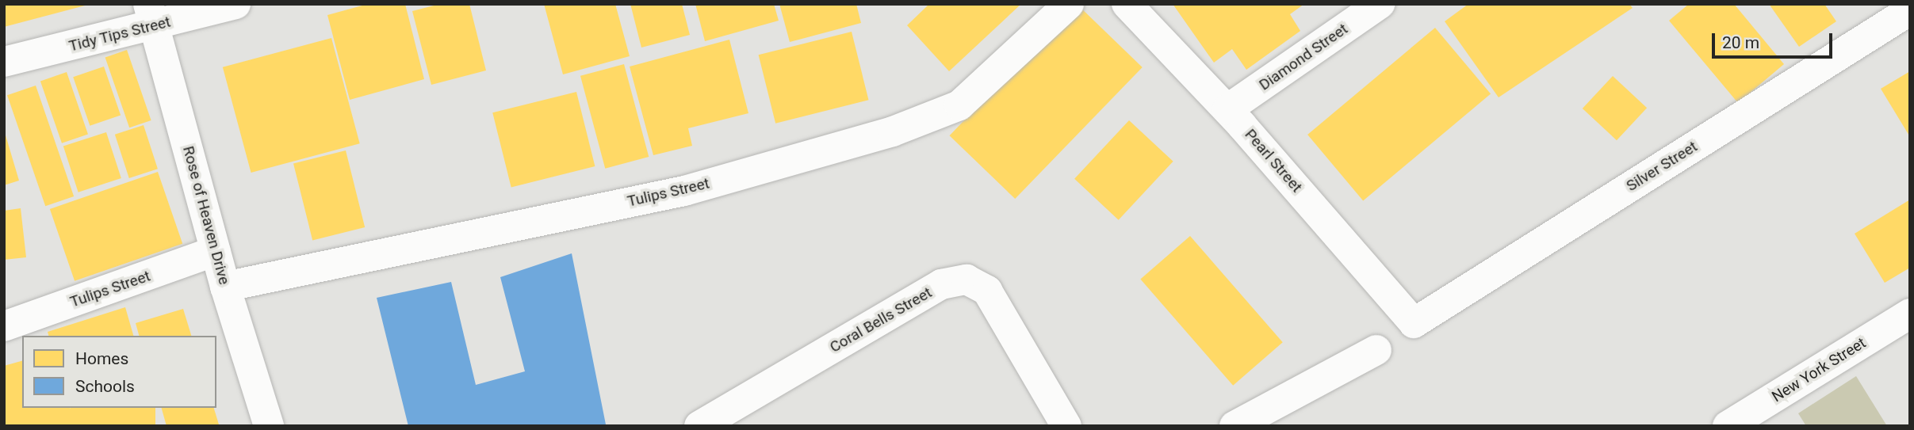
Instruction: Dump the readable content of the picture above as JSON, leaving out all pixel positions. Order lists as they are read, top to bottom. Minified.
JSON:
{"streets":{"street":["Tidy Tips Street","Diamond Street","Pearl Street","Silver Street","Tulips Street","Rose of Heaven Drive","Coral Bells Street","New York Street"]},"crossings":[["Tidy Tips Street","Rose of Heaven Drive"],["Diamond Street","Pearl Street"],["Pearl Street","Silver Street"],["Tulips Street","Rose of Heaven Drive"]],"legend":["Homes","Schools"],"scale_bar":"20 m"}
